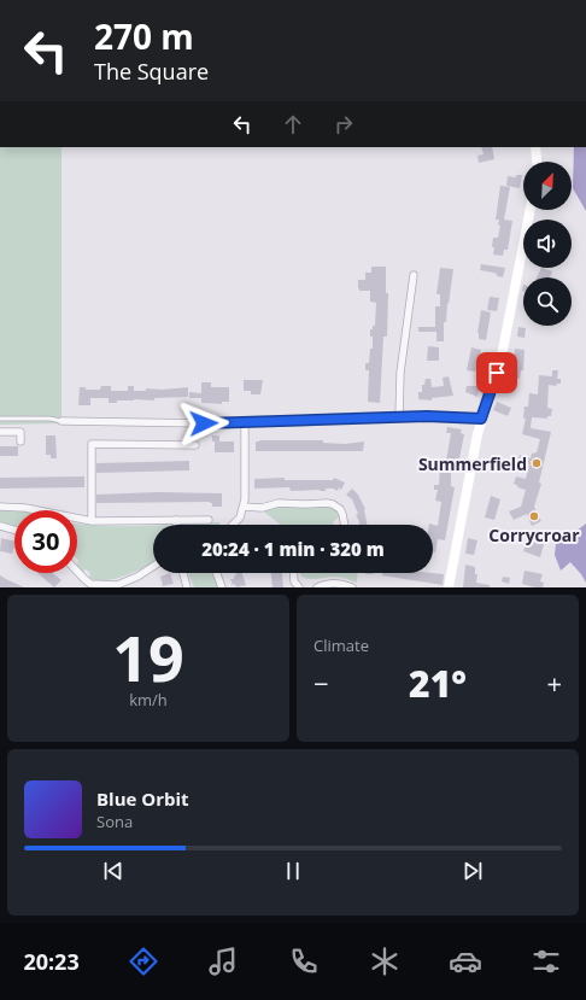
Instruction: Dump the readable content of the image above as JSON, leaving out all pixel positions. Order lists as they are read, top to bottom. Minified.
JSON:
{"places":["Summerfield","Corrycroar"],"north":"top right","page":{"turn":["270 m","The Square"],"limit":"30","trip":"20:24 · 1 min · 320 m","tile":[["19","km/h"],"Climate"],"heat":["−","21°","+"],"song":["Blue Orbit","Sona"],"tabs":"20:23"}}
